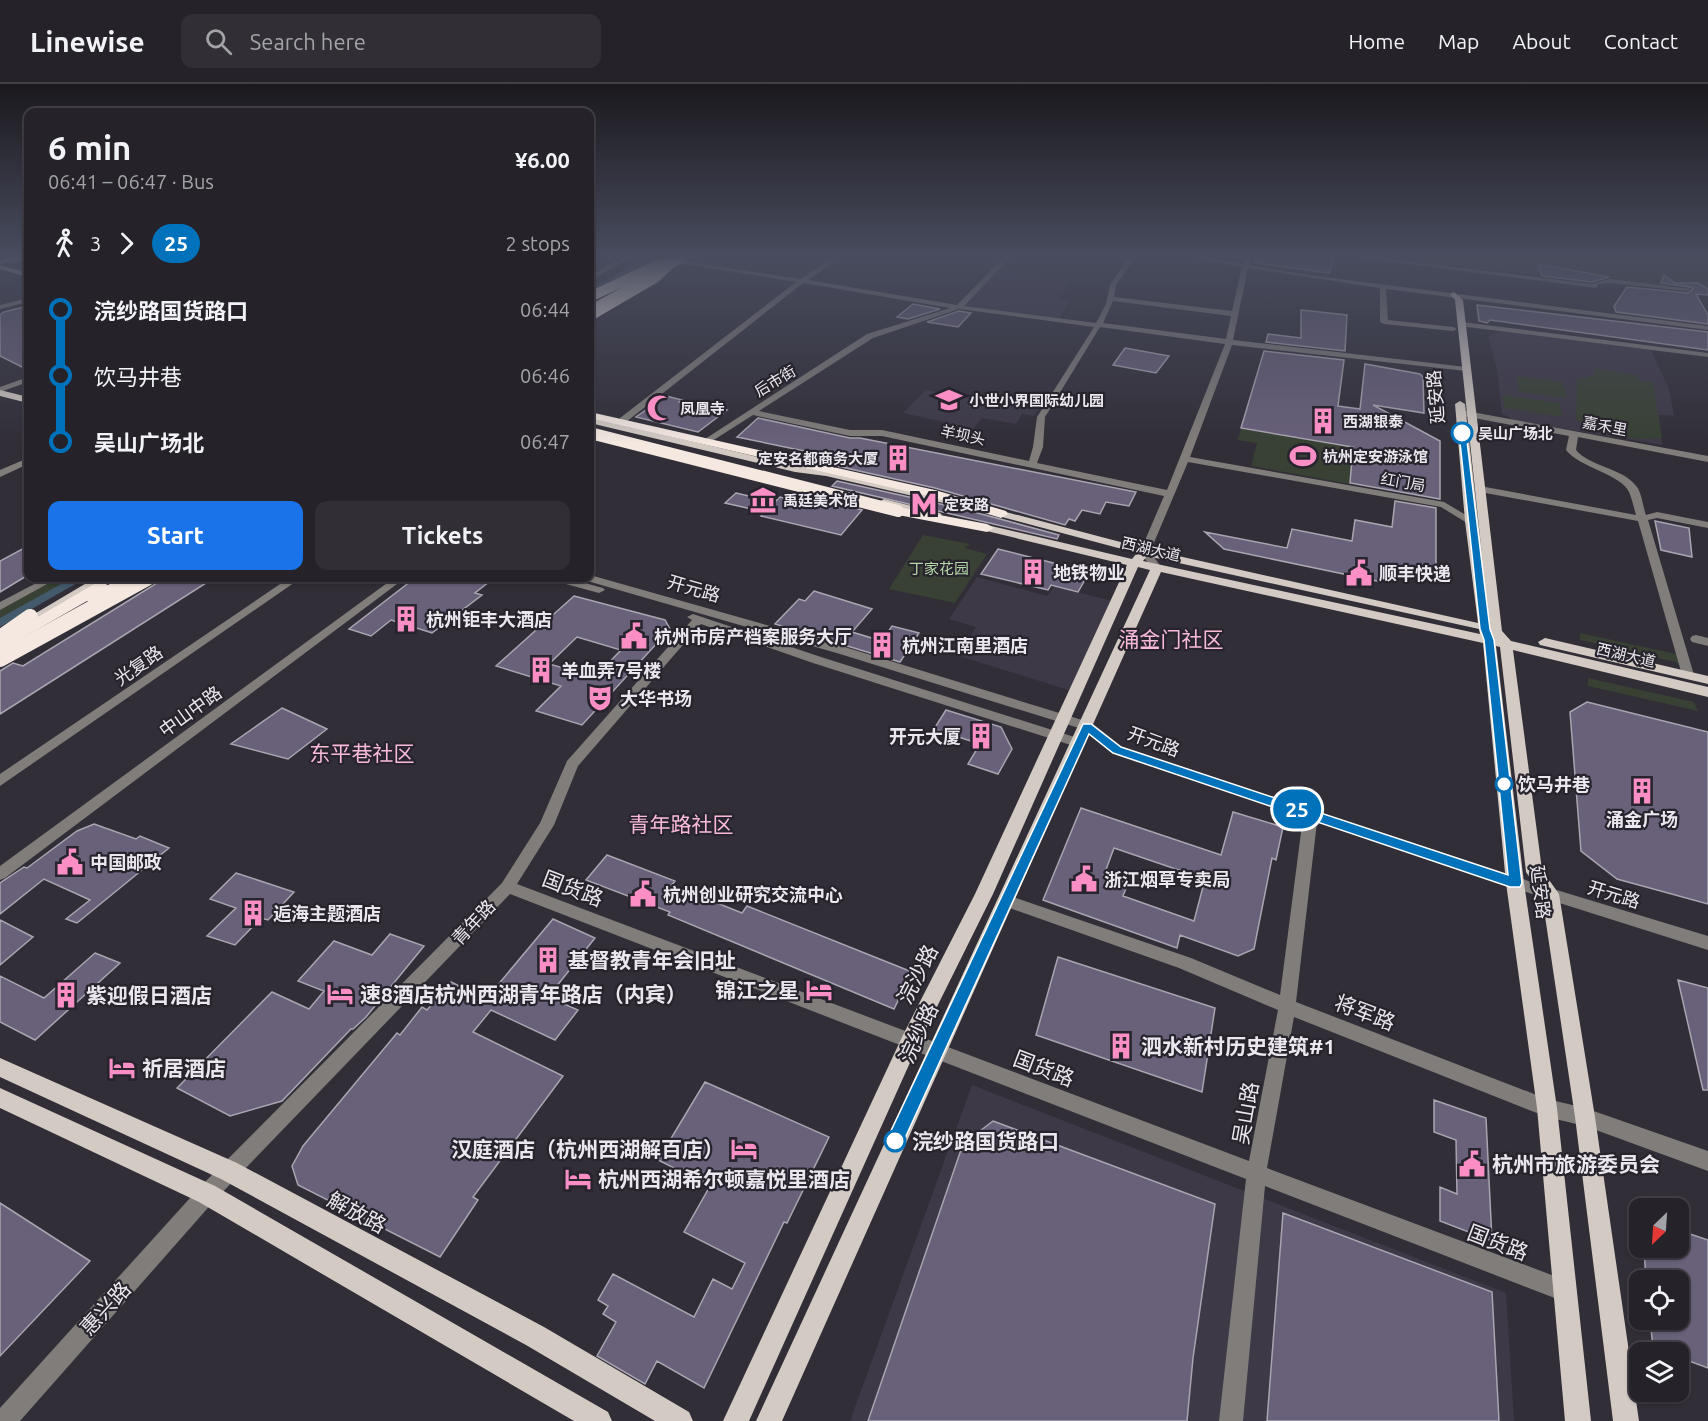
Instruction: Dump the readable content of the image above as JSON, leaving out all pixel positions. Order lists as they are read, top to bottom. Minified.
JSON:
{"streets":{"main road":["延安路","西湖大道","浣沙路","浣纱路","解放路"],"street":["后市街","嘉禾里","羊坝头","红门局","开元路","光复路","中山中路","国货路","青年路","将军路","吴山路","惠兴路"]},"crossings":[["后市街","羊坝头"],["延安路","嘉禾里"],["延安路","红门局"],["延安路","西湖大道"],["延安路","开元路"],["延安路","国货路"],["延安路","将军路"],["西湖大道","浣沙路"],["西湖大道","浣纱路"],["开元路","青年路"],["开元路","浣沙路"],["开元路","浣纱路"],["开元路","吴山路"],["国货路","青年路"],["国货路","浣沙路"],["国货路","浣纱路"],["国货路","吴山路"],["青年路","解放路"],["青年路","惠兴路"],["将军路","浣纱路"],["将军路","吴山路"]],"districts":["涌金门社区","东平巷社区","青年路社区"],"parks":["丁家花园"],"places":{"school or university":["小世小界国际幼儿园"],"mosque":["凤凰寺"],"building":["西湖银泰","定安名都商务大厦","地铁物业","杭州钜丰大酒店","杭州江南里酒店","羊血弄7号楼","开元大厦","涌金广场","逅海主题酒店","基督教青年会旧址","紫迎假日酒店","泗水新村历史建筑#1"],"other":["吴山广场北","饮马井巷","浣纱路国货路口"],"sports":["杭州定安游泳馆"],"museum":["禹廷美术馆"],"metro station":["定安路"],"public building":["顺丰快递","杭州市房产档案服务大厅","中国邮政","浙江烟草专卖局","杭州创业研究交流中心","杭州市旅游委员会"],"theatre":["大华书场"],"hotel":["锦江之星","速8酒店杭州西湖青年路店（内宾）","祈居酒店","汉庭酒店（杭州西湖解百店）","杭州西湖希尔顿嘉悦里酒店"]},"lines":["bus line 25"],"north":"bottom left","page":{"header":"Linewise","search":"Search here","nav":["Home","Map","About","Contact"],"on_map":"25","heading":["6 min","06:41 – 06:47 · Bus","¥6.00"],"legs":["3","25","2 stops"],"list":[{"name":"浣纱路国货路口","value":"06:44"},{"name":"饮马井巷","value":"06:46"},{"name":"吴山广场北","value":"06:47"}],"buttons":["Start","Tickets"]}}
